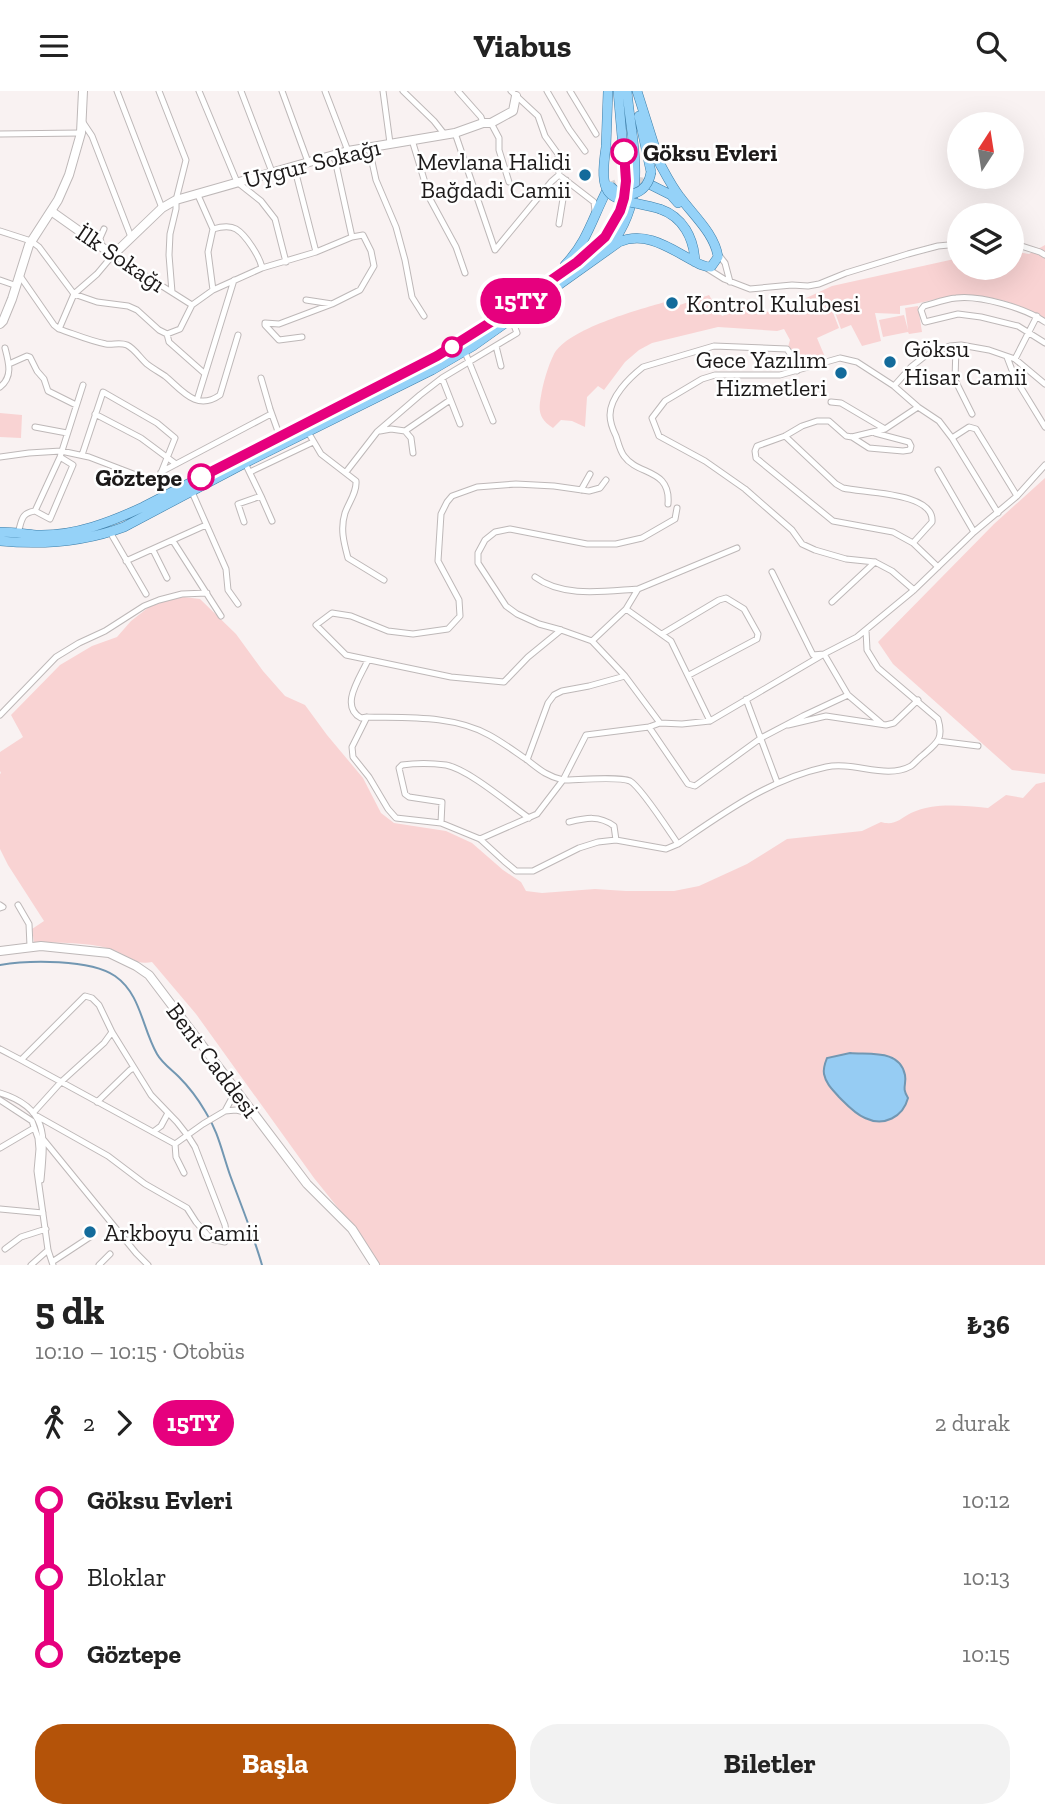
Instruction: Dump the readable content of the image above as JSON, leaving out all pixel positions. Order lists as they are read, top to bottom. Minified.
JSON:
{"streets":{"street":["Uygur Sokağı","İlk Sokağı","Bent Caddesi"]},"crossings":[["Uygur Sokağı","İlk Sokağı"]],"places":["Göksu Evleri","Mevlana Halidi Bağdadi Camii","Kontrol Kulubesi","Göksu Hisar Camii","Gece Yazılım Hizmetleri","Göztepe","Arkboyu Camii"],"lines":["bus line 15TY"],"north":"top","page":{"header":"Viabus","on_map":"15TY","heading":["5 dk","10:10 – 10:15 · Otobüs","₺36"],"legs":["2","15TY","2 durak"],"list":[{"name":"Göksu Evleri","value":"10:12"},{"name":"Bloklar","value":"10:13"},{"name":"Göztepe","value":"10:15"}],"buttons":["Başla","Biletler"]}}
